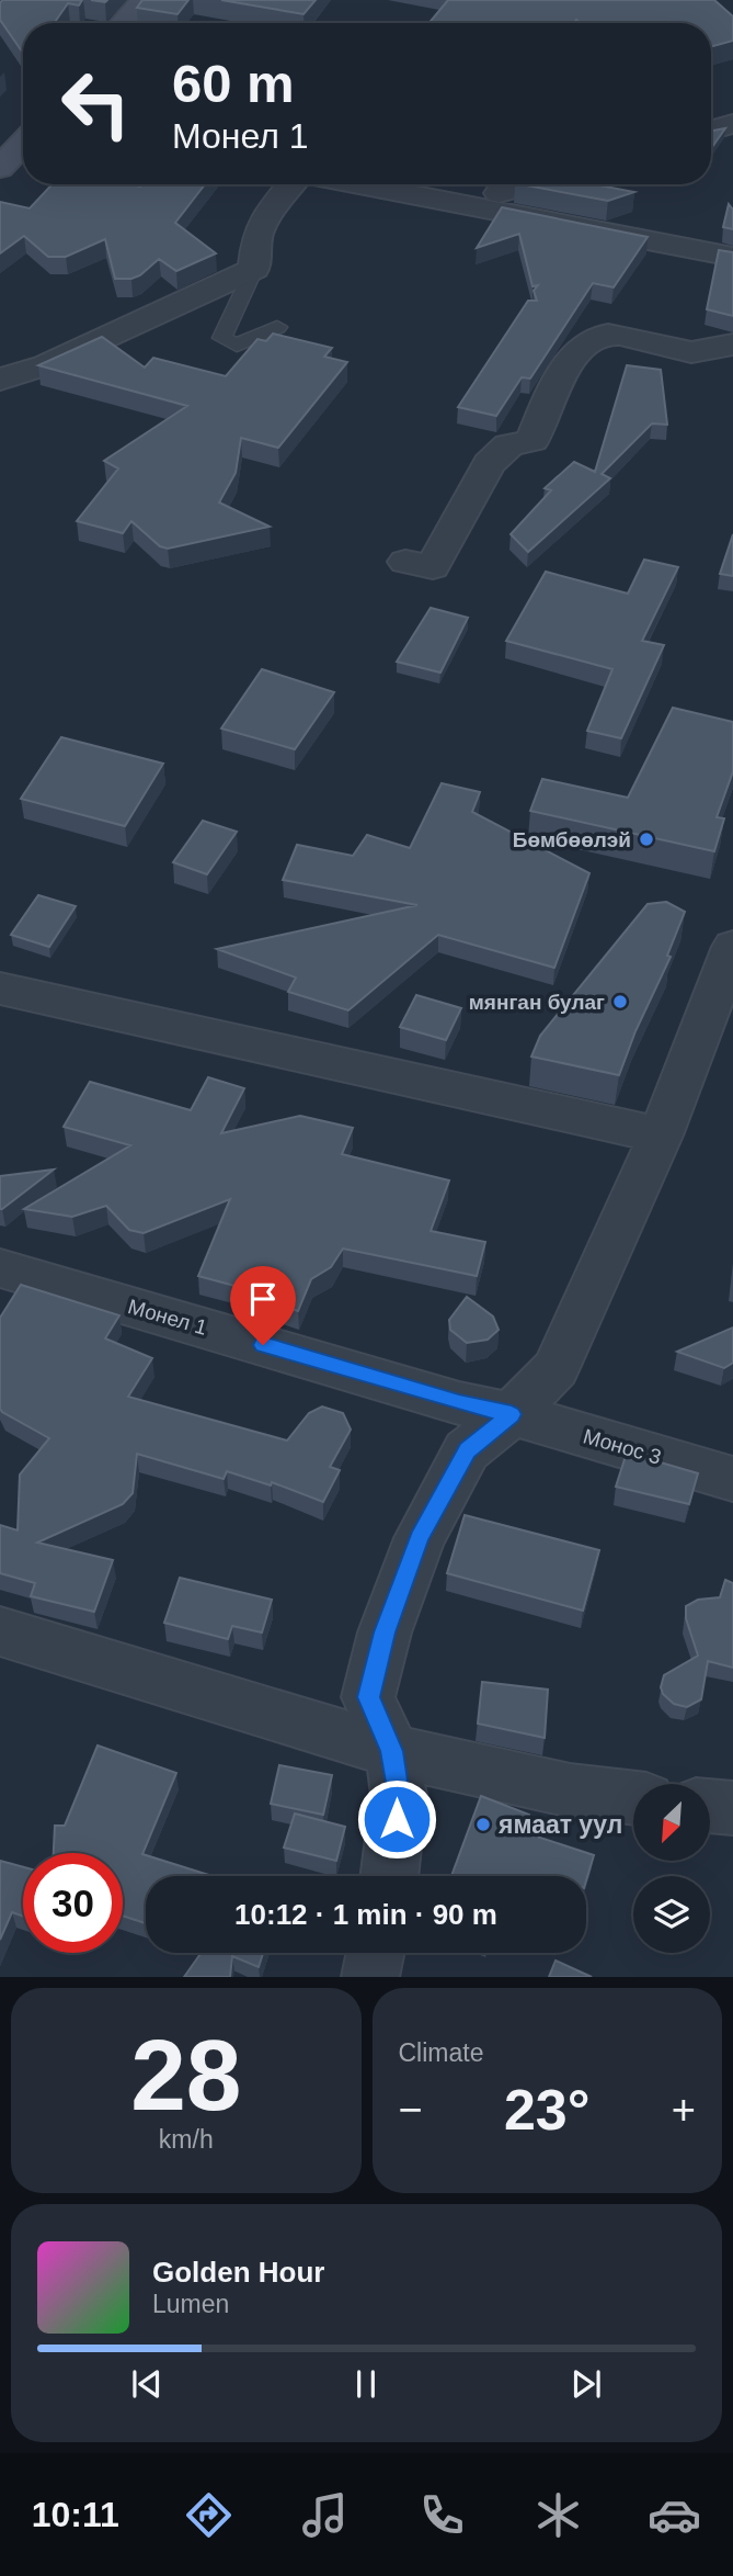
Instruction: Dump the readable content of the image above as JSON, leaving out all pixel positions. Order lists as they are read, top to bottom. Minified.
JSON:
{"streets":{"street":["Монел 1","Монос 3"]},"crossings":[["Монел 1","Монос 3"]],"places":["Бөмбөөлэй","мянган булаг","ямаат уул"],"north":"bottom left","page":{"turn":["60 m","Монел 1"],"limit":"30","trip":"10:12 · 1 min · 90 m","tile":[["28","km/h"],"Climate"],"heat":["−","23°","+"],"song":["Golden Hour","Lumen"],"tabs":"10:11"}}
